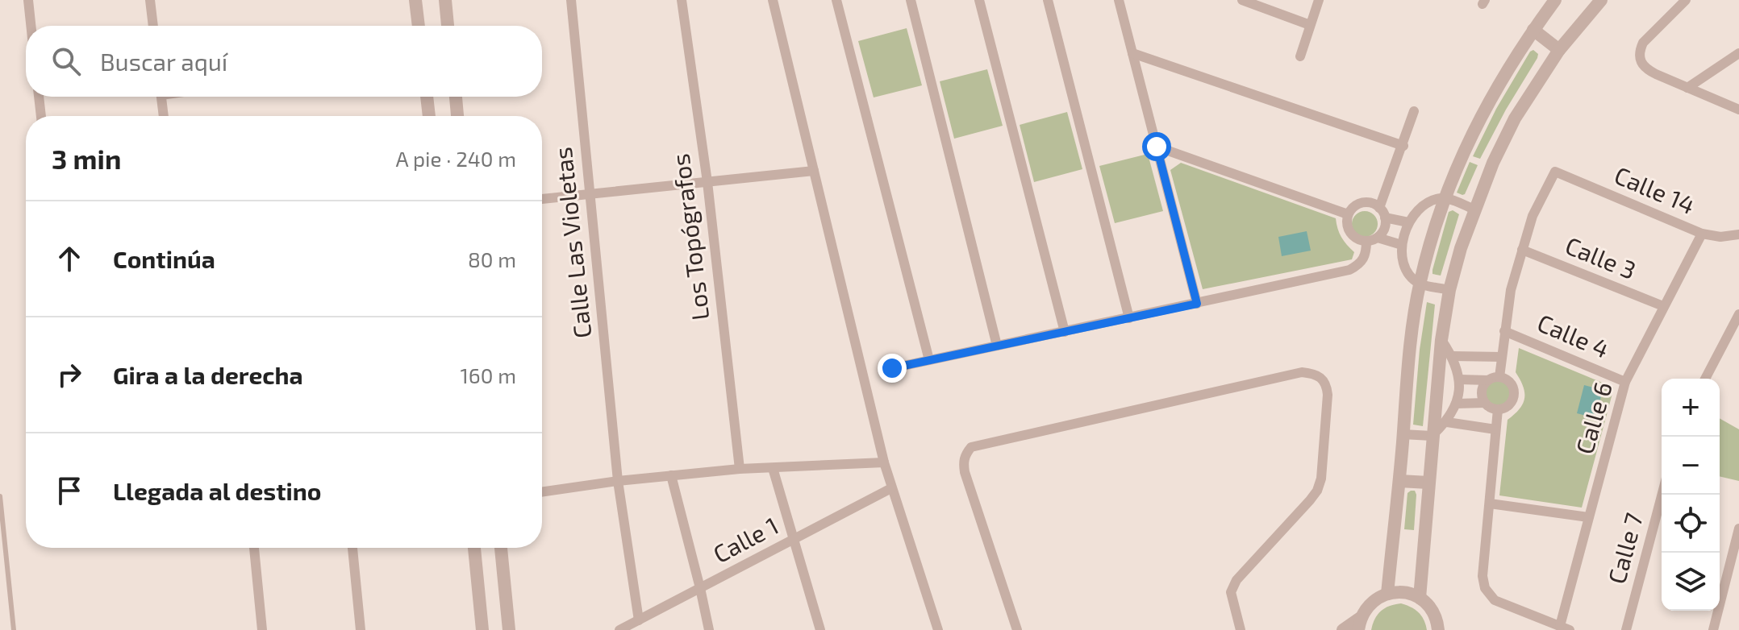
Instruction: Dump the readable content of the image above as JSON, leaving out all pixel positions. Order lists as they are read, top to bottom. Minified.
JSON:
{"streets":{"street":["Calle 14","Los Topógrafos","Calle Las Violetas","Calle 3","Calle 4","Calle 6","Calle 1","Calle 7"]},"crossings":[["Calle 14","Calle 3"],["Calle 14","Calle 6"],["Calle Las Violetas","Calle 1"],["Calle 3","Calle 6"],["Calle 4","Calle 6"]],"page":{"search":"Buscar aquí","heading":["3 min","A pie · 240 m"],"list":[["Continúa","80 m"],["Gira a la derecha","160 m"],"Llegada al destino"],"map_buttons":["+","−"]}}
